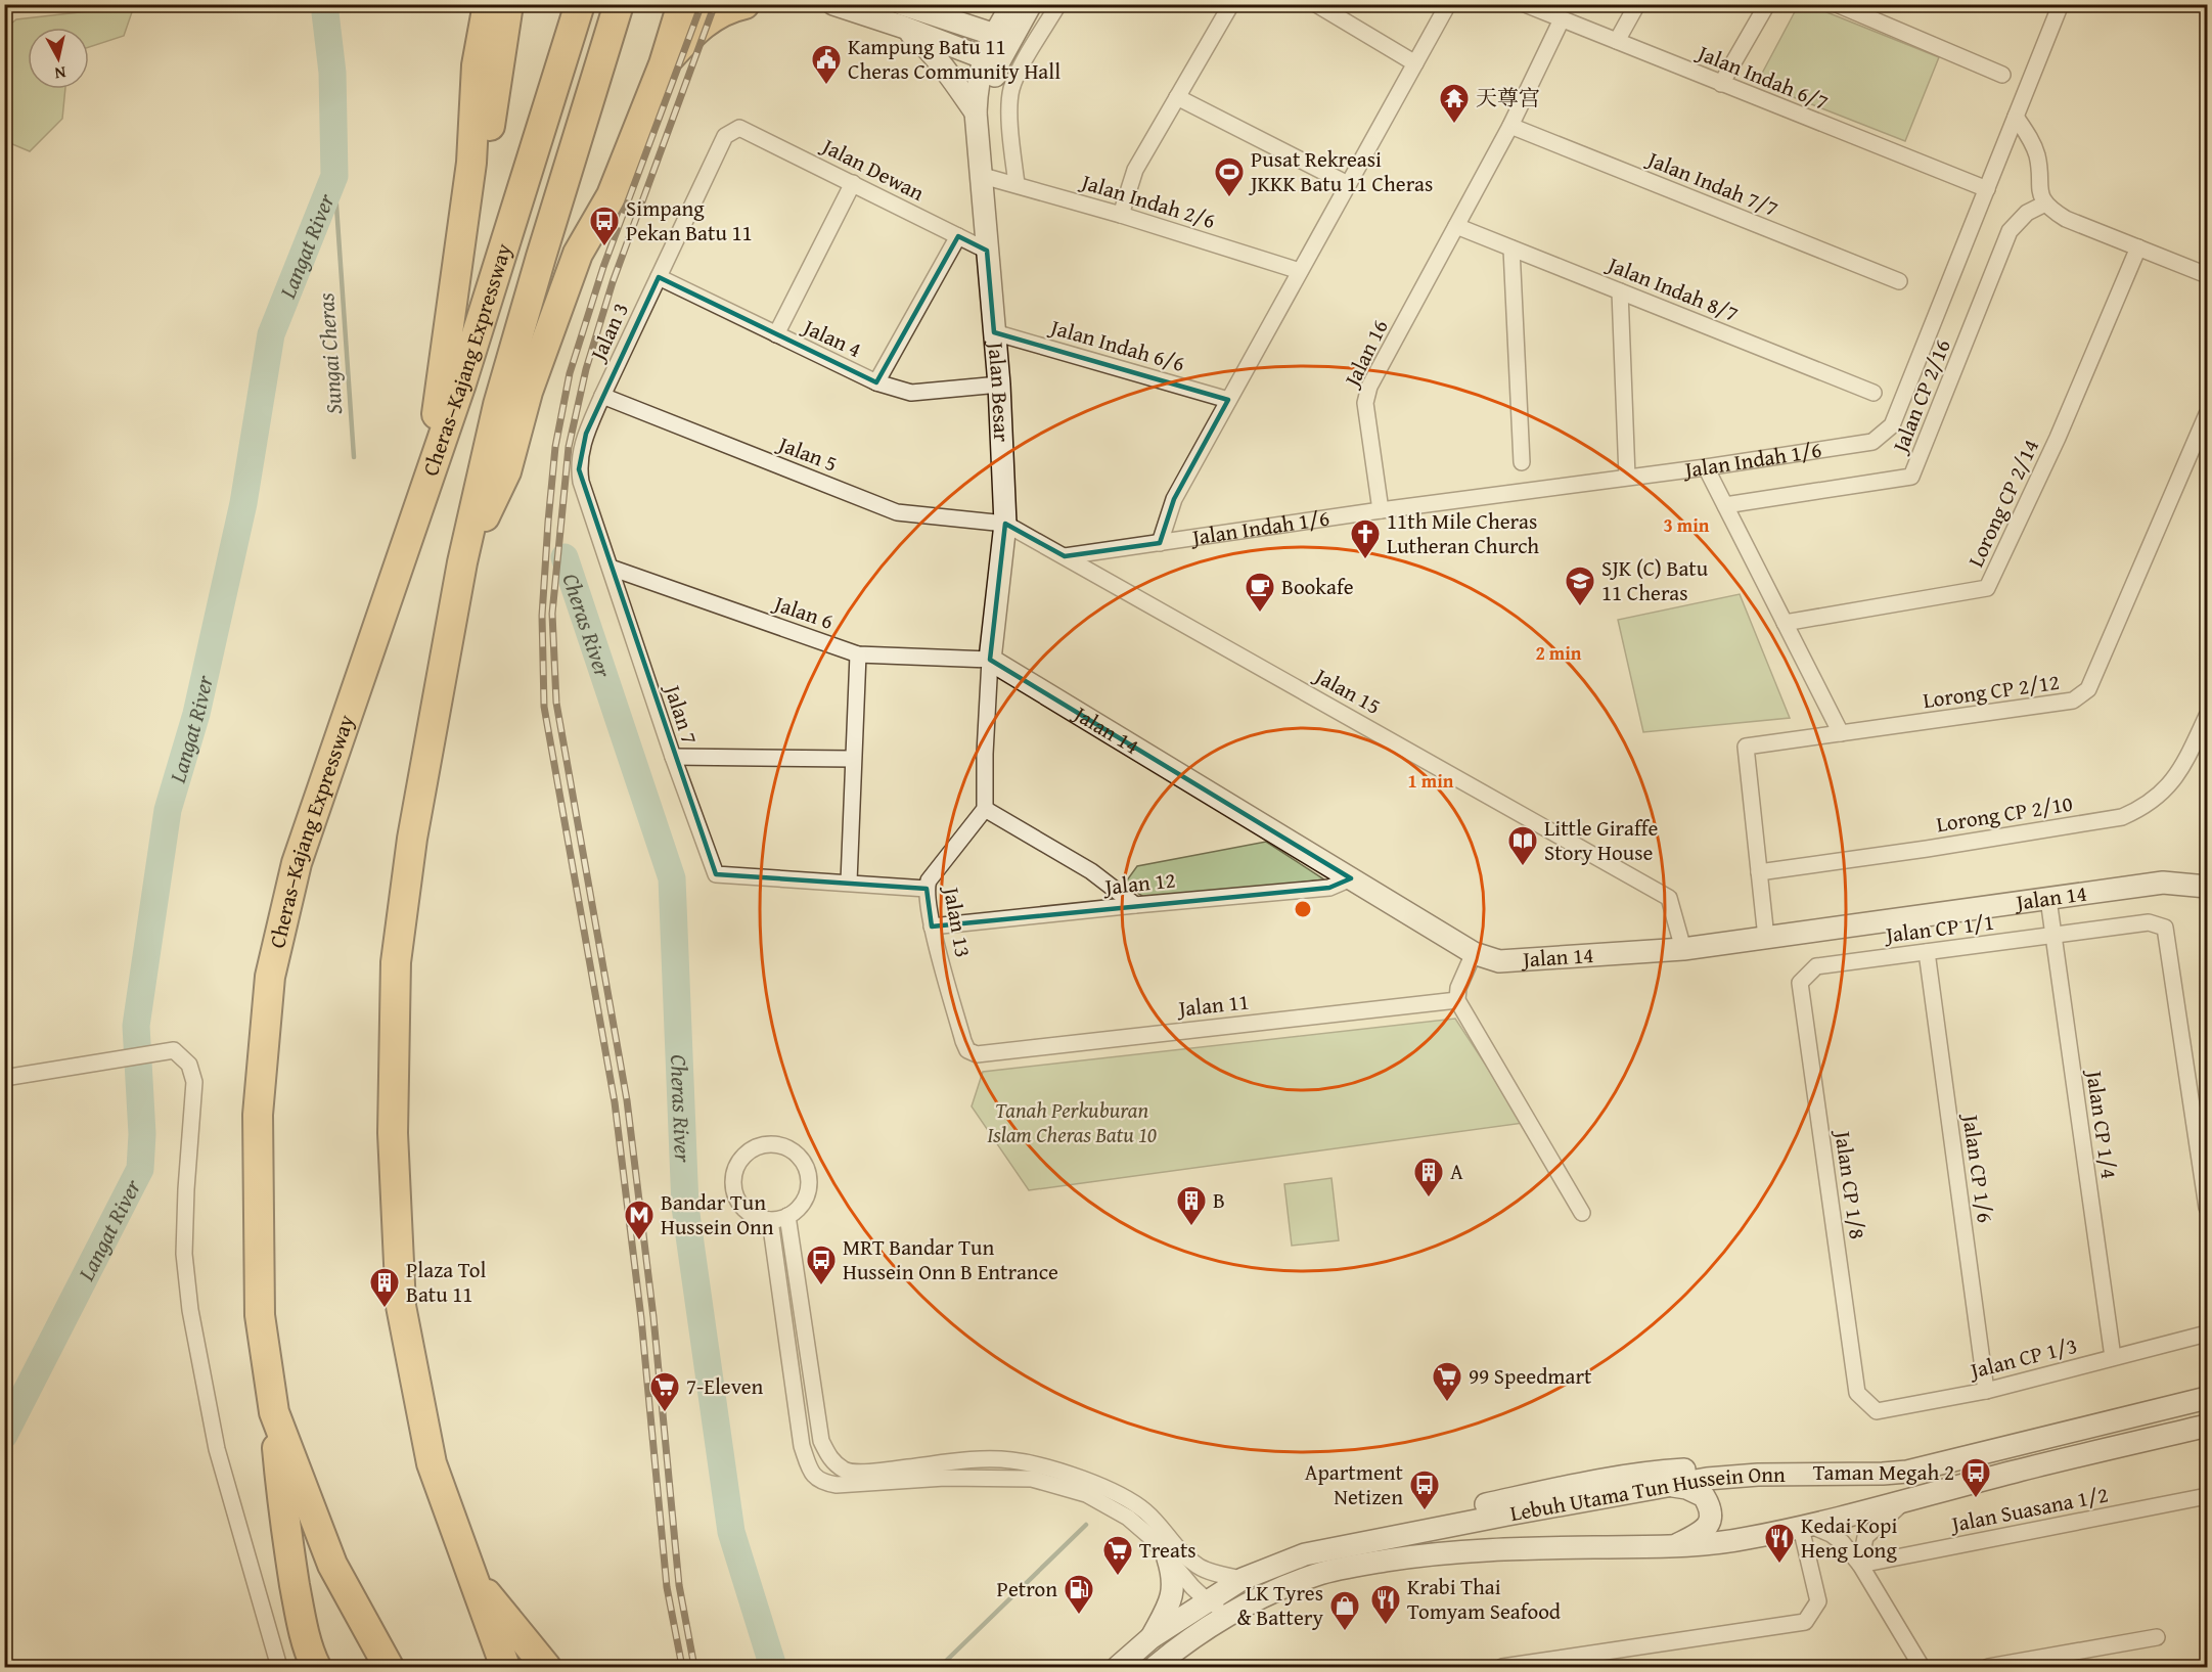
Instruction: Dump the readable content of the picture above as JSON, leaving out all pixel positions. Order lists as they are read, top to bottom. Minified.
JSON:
{"streets":{"highway":["Cheras–Kajang Expressway"],"main road":["Jalan Besar","Jalan 14","Lebuh Utama Tun Hussein Onn"],"street":["Jalan Indah 6/7","Jalan Dewan","Jalan Indah 7/7","Jalan Indah 2/6","Jalan Indah 8/7","Jalan 3","Jalan 4","Jalan Indah 6/6","Jalan 16","Jalan CP 2/16","Jalan 5","Jalan Indah 1/6","Lorong CP 2/14","Jalan 6","Jalan 15","Lorong CP 2/12","Jalan 7","Lorong CP 2/10","Jalan 12","Jalan 13","Jalan CP 1/1","Jalan 11","Jalan CP 1/4","Jalan CP 1/6","Jalan CP 1/8","Jalan CP 1/3","Jalan Suasana 1/2"]},"crossings":[["Jalan Indah 6/7","Jalan 16"],["Jalan Indah 6/7","Jalan Indah 1/6"],["Jalan Dewan","Jalan 3"],["Jalan Dewan","Jalan Besar"],["Jalan Indah 7/7","Jalan 16"],["Jalan Indah 2/6","Jalan Besar"],["Jalan Indah 2/6","Jalan Indah 1/6"],["Jalan Indah 8/7","Jalan 16"],["Jalan 3","Jalan 4"],["Jalan 3","Jalan 5"],["Jalan 3","Jalan 6"],["Jalan 3","Jalan 7"],["Jalan 4","Jalan Besar"],["Jalan Indah 6/6","Jalan Besar"],["Jalan Indah 6/6","Jalan Indah 1/6"],["Jalan 16","Jalan Indah 1/6"],["Jalan Besar","Jalan 5"],["Jalan Besar","Jalan 6"],["Jalan Besar","Jalan 15"],["Jalan Besar","Jalan 14"],["Jalan 5","Jalan 15"],["Jalan Indah 1/6","Jalan 15"],["Jalan 6","Jalan 7"],["Jalan 6","Jalan 14"],["Jalan 15","Jalan 14"],["Lorong CP 2/12","Lorong CP 2/10"],["Jalan 14","Jalan 12"],["Jalan 14","Jalan CP 1/4"],["Jalan 12","Jalan 13"],["Jalan 13","Jalan 11"],["Jalan CP 1/1","Jalan CP 1/4"],["Jalan CP 1/1","Jalan CP 1/6"],["Jalan CP 1/1","Jalan CP 1/8"],["Jalan CP 1/4","Jalan CP 1/3"],["Jalan CP 1/6","Jalan CP 1/3"],["Jalan CP 1/8","Jalan CP 1/3"]],"water":["Langat River","Sungai Cheras","Cheras River"],"parks":["Tanah Perkuburan Islam Cheras Batu 10"],"places":{"public building":["Kampung Batu 11 Cheras Community Hall"],"temple":["天尊宫"],"sports":["Pusat Rekreasi JKKK Batu 11 Cheras"],"bus stop":["Simpang Pekan Batu 11","MRT Bandar Tun Hussein Onn B Entrance","Taman Megah 2","Apartment Netizen"],"church":["11th Mile Cheras Lutheran Church"],"school or university":["SJK (C) Batu 11 Cheras"],"cafe":["Bookafe"],"library":["Little Giraffe Story House"],"building":["A","B","Plaza Tol Batu 11"],"metro station":["Bandar Tun Hussein Onn"],"supermarket":["99 Speedmart","7-Eleven","Treats"],"restaurant":["Kedai Kopi Heng Long","Krabi Thai Tomyam Seafood"],"fuel station":["Petron"],"shop":["LK Tyres & Battery"]},"north":"bottom","rings":["3 min","2 min","1 min"]}
